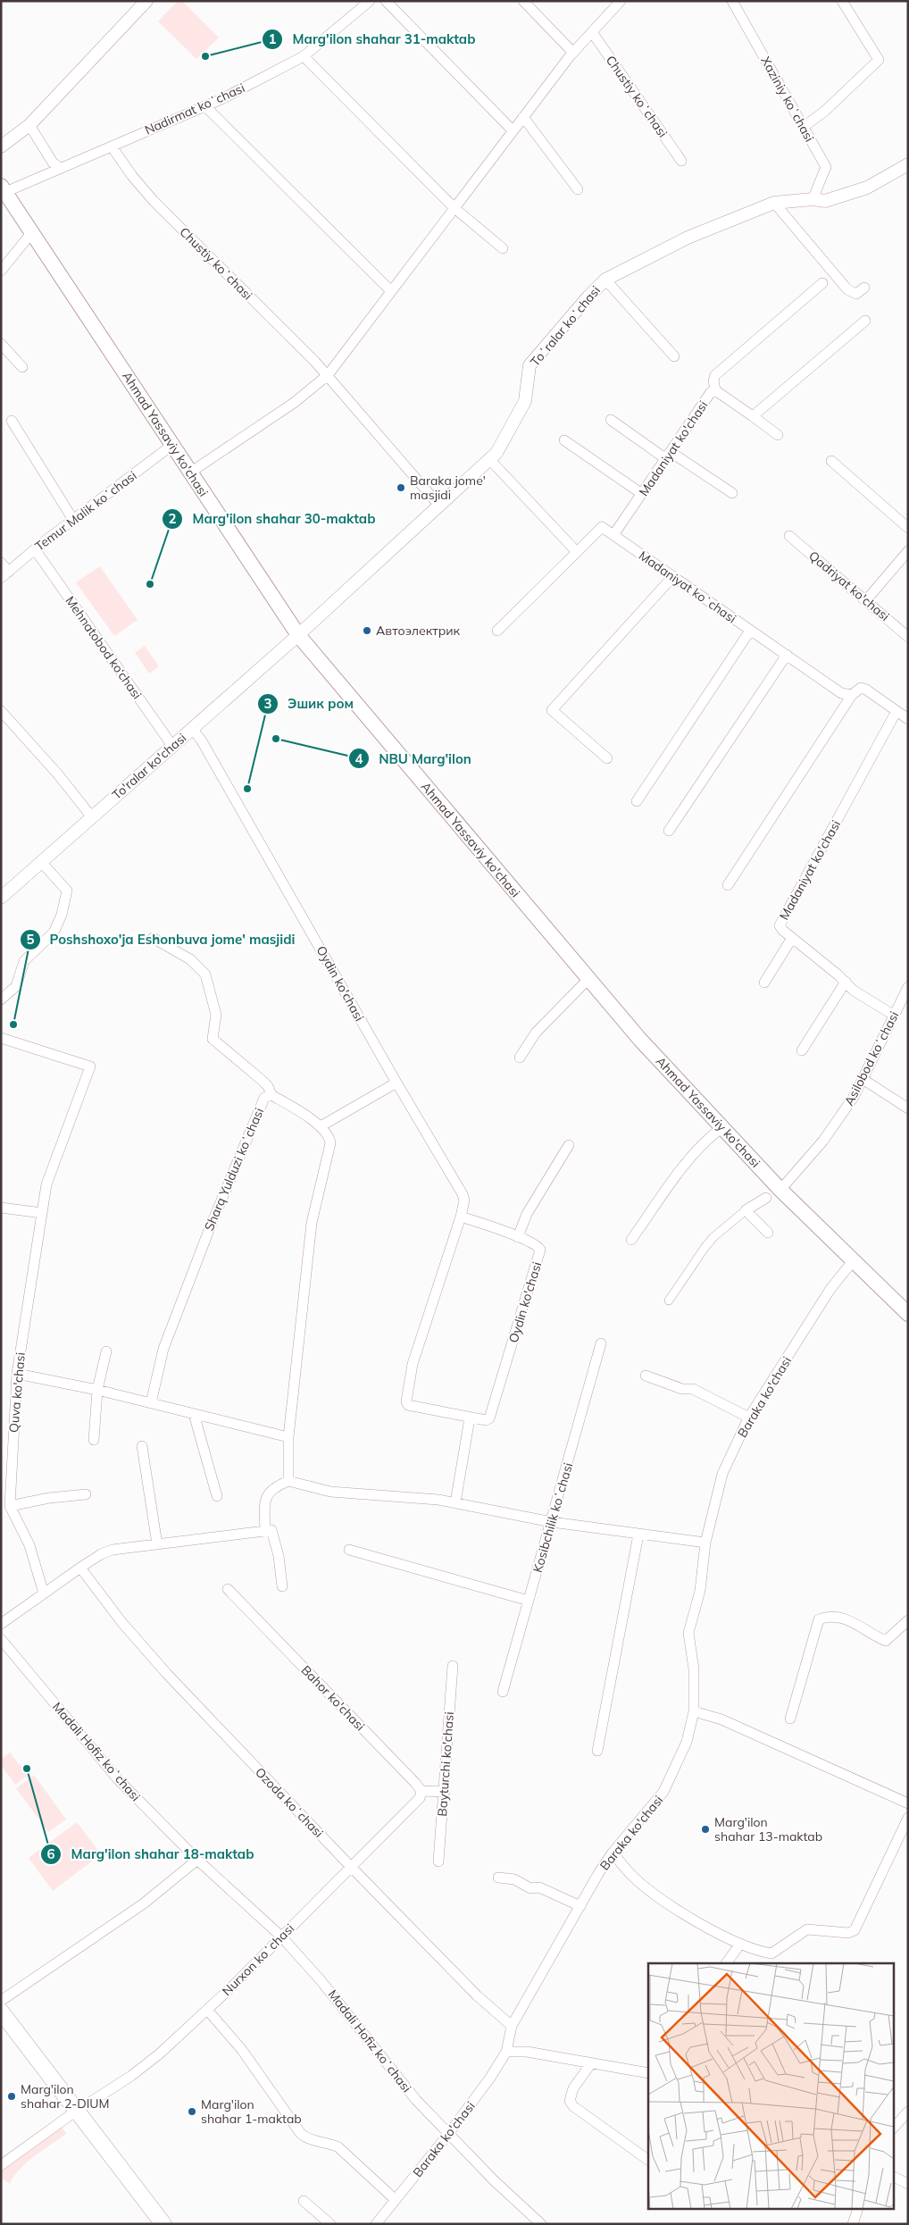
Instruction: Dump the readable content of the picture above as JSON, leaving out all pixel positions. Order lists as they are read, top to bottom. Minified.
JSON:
{"streets":{"main road":["Ahmad Yassaviy ko'chasi"],"street":["Chustiy koʻchasi","Xaziniy koʻchasi","Nadirmat koʻchasi","Toʻralar koʻchasi","Madaniyat ko'chasi","Temur Malik koʻchasi","Qadriyat ko'chasi","Madaniyat koʻchasi","Mehnatobod ko‘chasi","To'ralar ko'chasi","Oydin ko'chasi","Asilobod koʻchasi","Sharq Yulduzi koʻchasi","Quva ko'chasi","Baraka ko'chasi","Kosibchilik koʻchasi","Bahor ko'chasi","Madali Hofiz koʻchasi","Bayturchi ko'chasi","Ozoda koʻchasi","Nurxon koʻchasi"]},"crossings":[["Chustiy koʻchasi","Nadirmat koʻchasi"],["Chustiy koʻchasi","Toʻralar koʻchasi"],["Xaziniy koʻchasi","Toʻralar koʻchasi"],["Nadirmat koʻchasi","Ahmad Yassaviy ko'chasi"],["Toʻralar koʻchasi","Ahmad Yassaviy ko'chasi"],["Toʻralar koʻchasi","To'ralar ko'chasi"],["Ahmad Yassaviy ko'chasi","Temur Malik koʻchasi"],["Ahmad Yassaviy ko'chasi","To'ralar ko'chasi"],["Ahmad Yassaviy ko'chasi","Asilobod koʻchasi"],["Ahmad Yassaviy ko'chasi","Baraka ko'chasi"],["Madaniyat ko'chasi","Madaniyat koʻchasi"],["Madaniyat ko'chasi","Asilobod koʻchasi"],["Temur Malik koʻchasi","Mehnatobod ko‘chasi"],["Mehnatobod ko‘chasi","To'ralar ko'chasi"],["To'ralar ko'chasi","Oydin ko'chasi"],["Baraka ko'chasi","Madali Hofiz koʻchasi"],["Baraka ko'chasi","Ozoda koʻchasi"],["Bahor ko'chasi","Nurxon koʻchasi"],["Madali Hofiz koʻchasi","Nurxon koʻchasi"],["Ozoda koʻchasi","Nurxon koʻchasi"]],"places":["Marg'ilon shahar 31-maktab","Baraka jome' masjidi","Marg'ilon shahar 30-maktab","Автоэлектрик","NBU Marg'ilon","Эшик ром","Poshshoxo'ja Eshonbuva jome' masjidi","Marg'ilon shahar 18-maktab","Marg'ilon shahar 13-maktab","Marg'ilon shahar 2-DIUM","Marg'ilon shahar 1-maktab"]}
